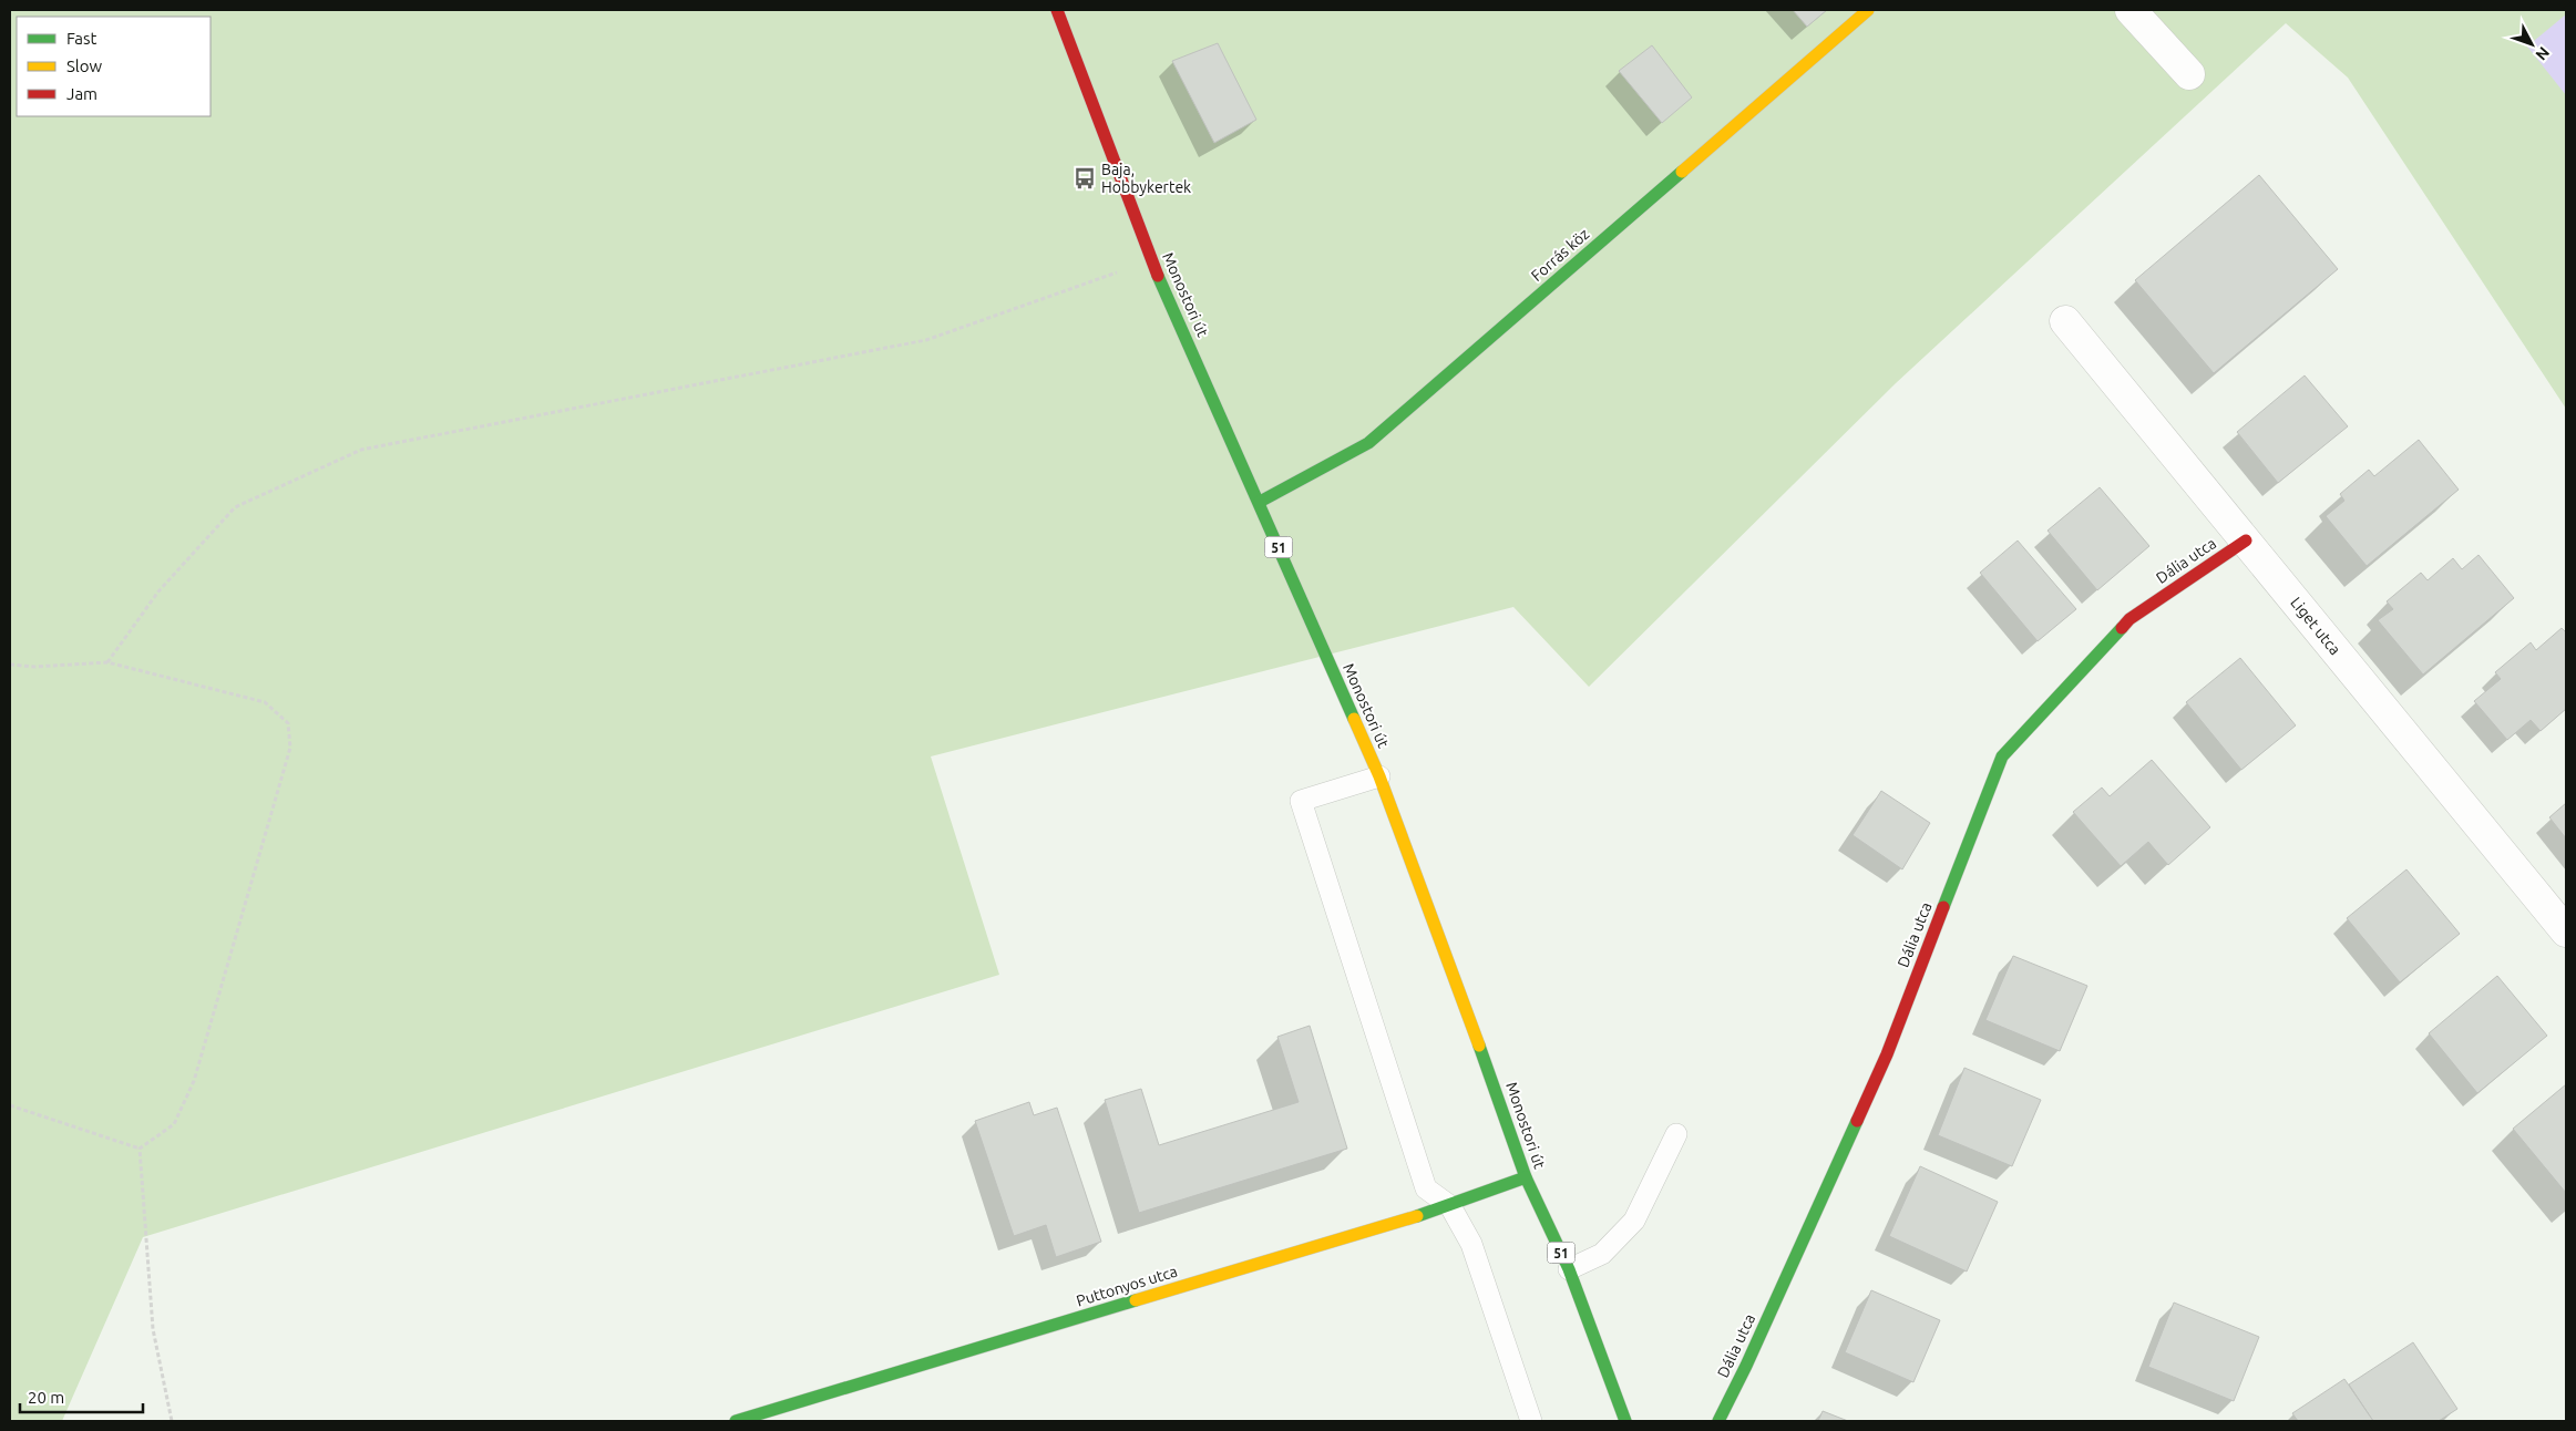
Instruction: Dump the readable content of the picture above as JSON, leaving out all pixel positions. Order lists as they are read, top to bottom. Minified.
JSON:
{"streets":{"street":["Forrás köz","Monostori út","51","Dália utca","Liget utca","Puttonyos utca"]},"crossings":[["Forrás köz","Monostori út"],["Monostori út","Puttonyos utca"],["Dália utca","Liget utca"]],"places":{"bus stop":["Baja, Hobbykertek"]},"legend":["Fast","Slow","Jam"],"scale_bar":"20 m","north":"bottom right"}
